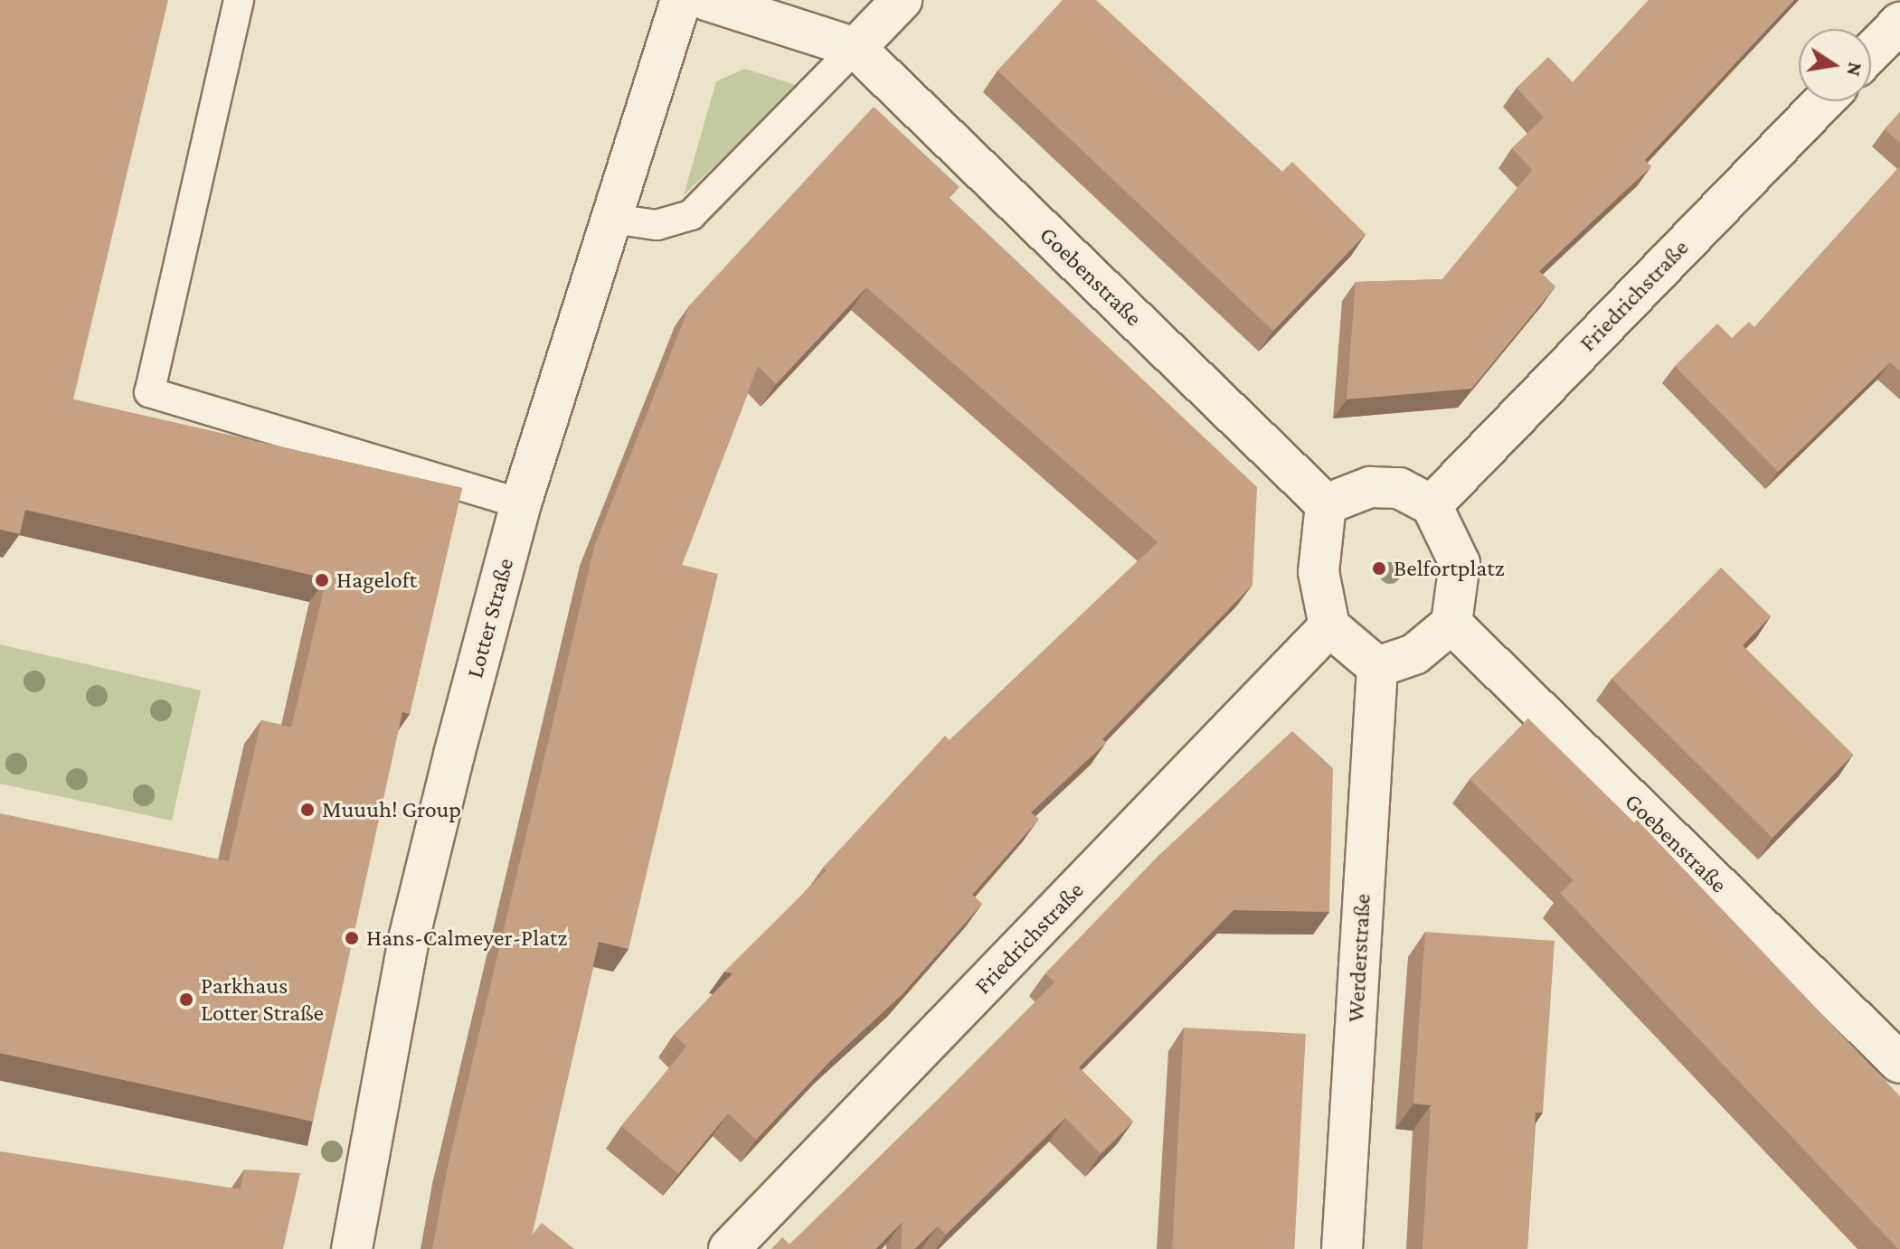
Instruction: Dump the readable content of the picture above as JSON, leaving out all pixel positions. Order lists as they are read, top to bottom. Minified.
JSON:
{"streets":{"street":["Goebenstraße","Friedrichstraße","Lotter Straße","Werderstraße"]},"crossings":[["Goebenstraße","Friedrichstraße"],["Goebenstraße","Werderstraße"],["Friedrichstraße","Werderstraße"]],"places":["Belfortplatz","Hageloft","Muuuh! Group","Hans-Calmeyer-Platz","Parkhaus Lotter Straße"],"north":"right"}
